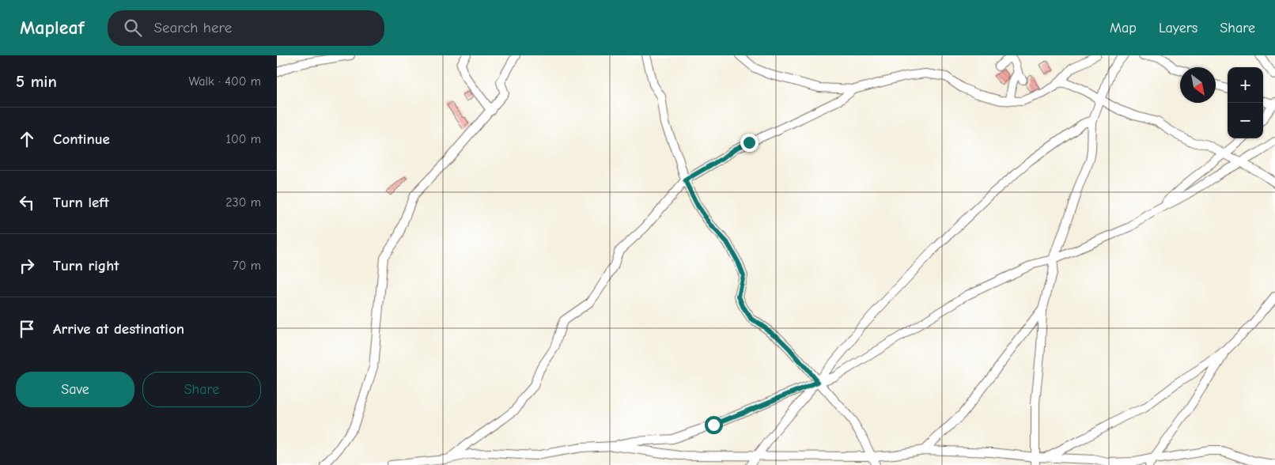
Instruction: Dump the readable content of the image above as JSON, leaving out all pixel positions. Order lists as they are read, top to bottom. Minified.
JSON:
{"north":"bottom right","page":{"header":"Mapleaf","search":"Search here","nav":["Map","Layers","Share"],"heading":["5 min","Walk · 400 m"],"map_buttons":["+","−"],"list":[["Continue","100 m"],["Turn left","230 m"],["Turn right","70 m"],"Arrive at destination"],"buttons":["Save","Share"]}}
